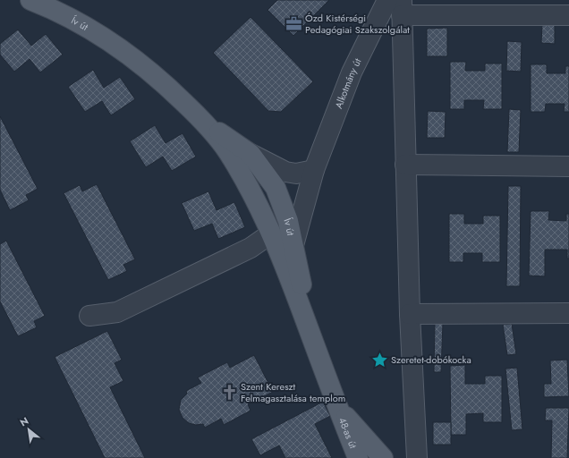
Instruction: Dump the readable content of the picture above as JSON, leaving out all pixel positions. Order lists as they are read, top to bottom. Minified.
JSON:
{"streets":{"main road":["Ív út","48-as út"],"street":["Alkotmány út"]},"crossings":[["Ív út","Alkotmány út"],["Ív út","48-as út"]],"places":{"office":["Ózd Kistérségi Pedagógiai Szakszolgálat"],"place":["Szeretet-dobókocka"],"church":["Szent Kereszt Felmagasztalása templom"]},"north":"top left"}
